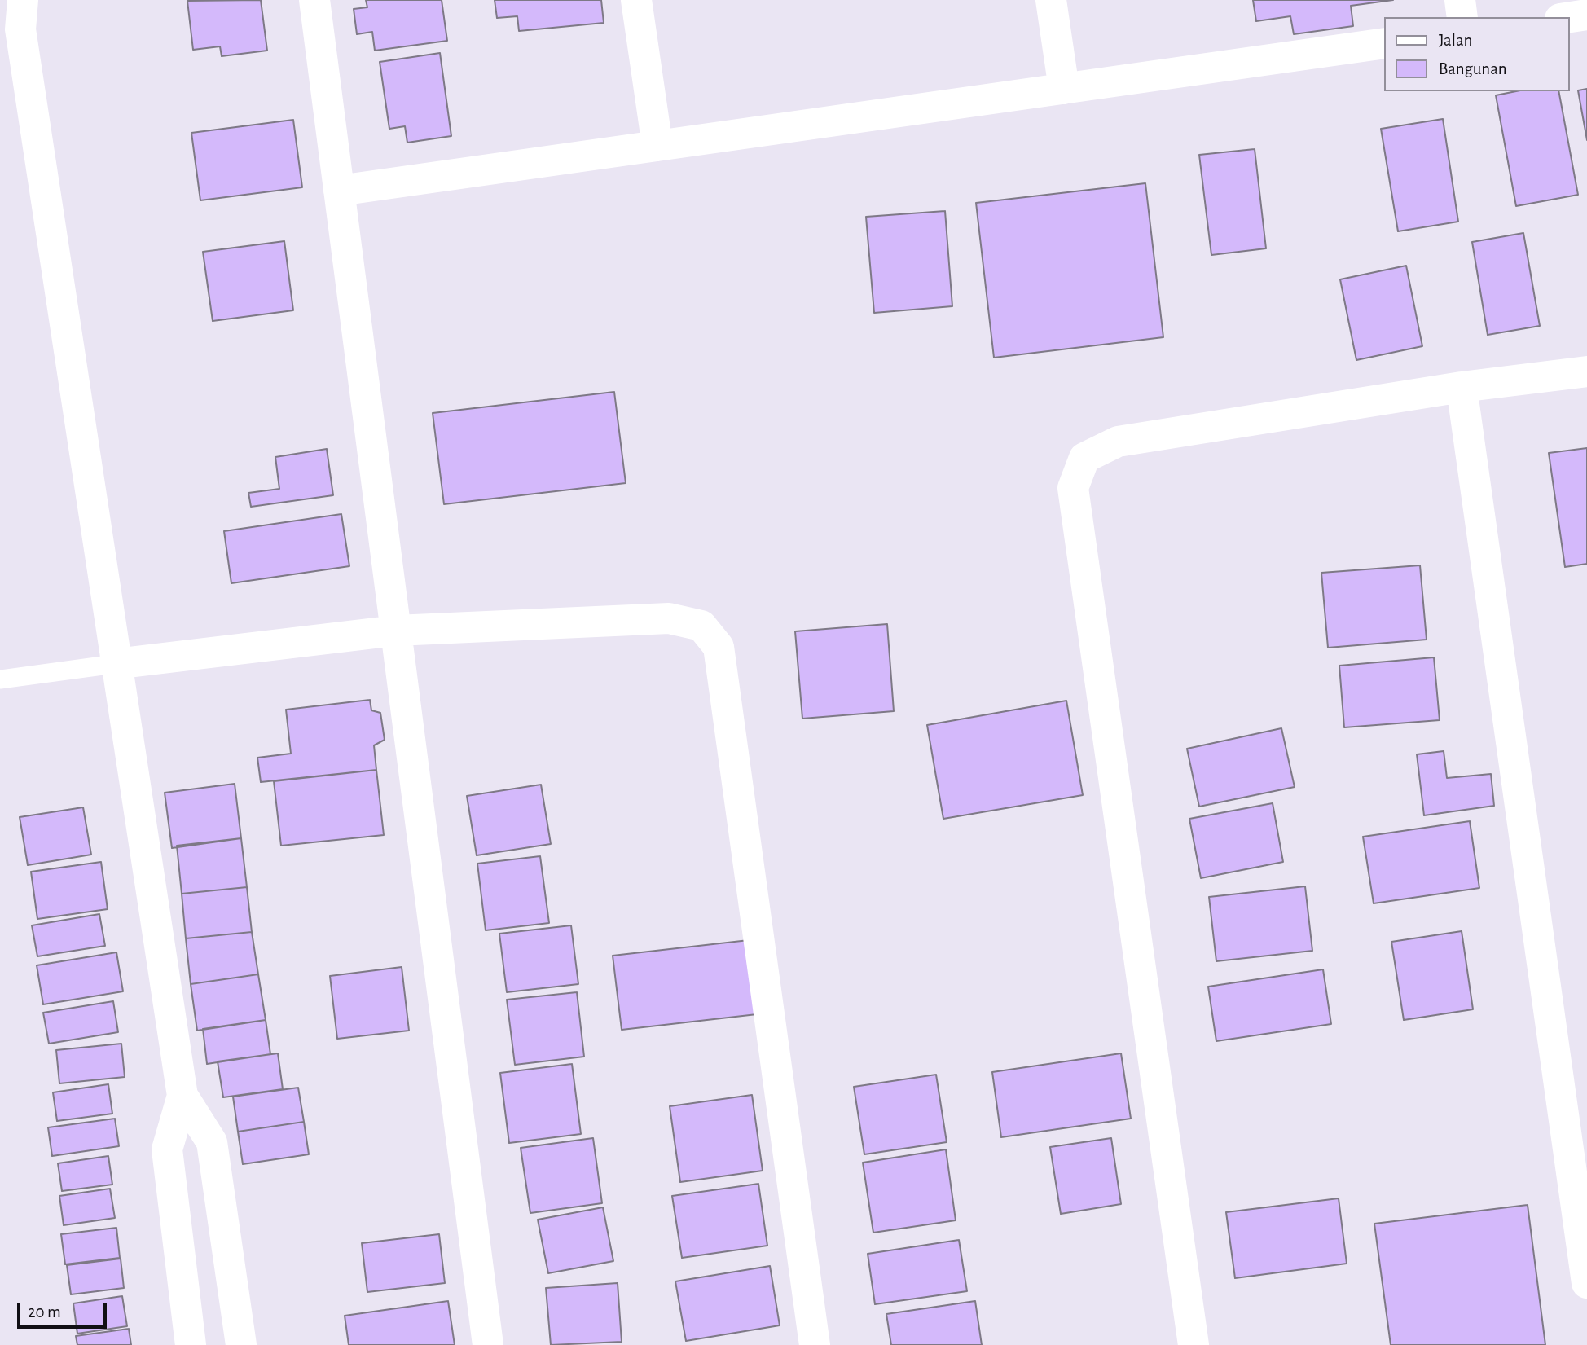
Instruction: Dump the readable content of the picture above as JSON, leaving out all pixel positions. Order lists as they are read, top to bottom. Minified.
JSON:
{"legend":["Jalan","Bangunan"],"scale_bar":"20 m"}
